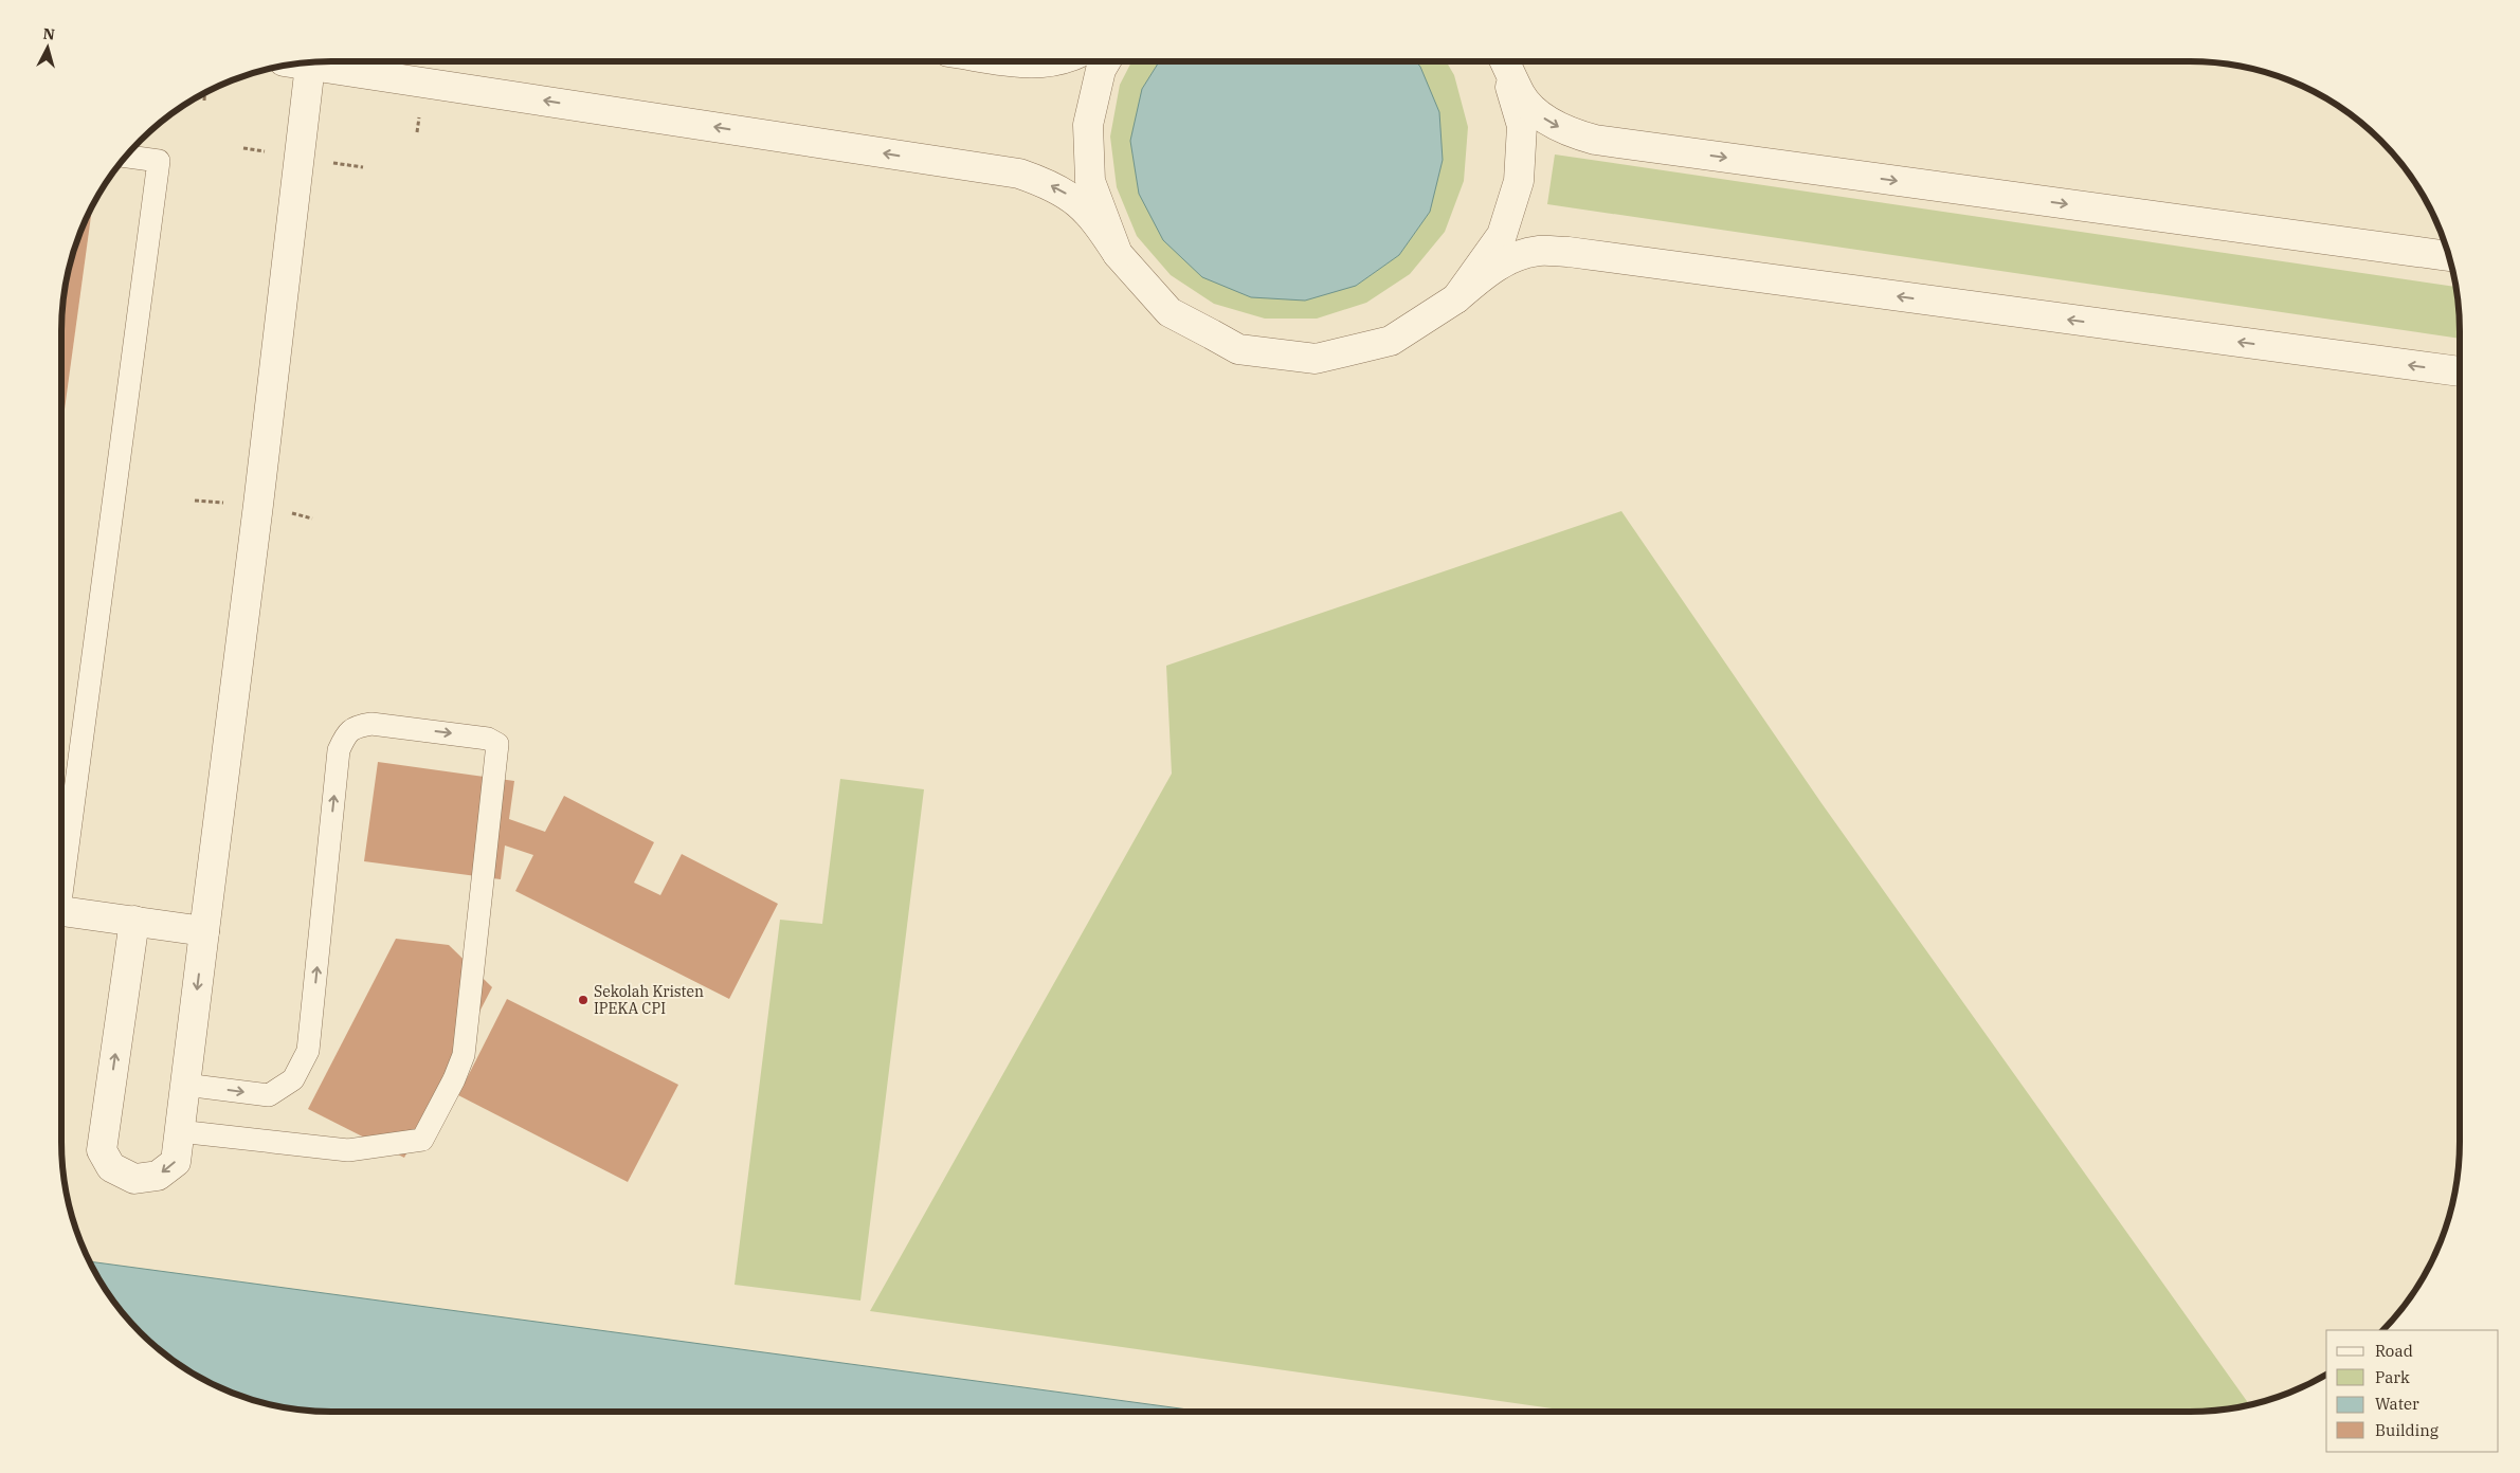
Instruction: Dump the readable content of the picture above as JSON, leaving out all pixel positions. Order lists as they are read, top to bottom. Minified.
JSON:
{"places":["Sekolah Kristen IPEKA CPI"],"legend":["Road","Park","Water","Building"],"north":"top"}
